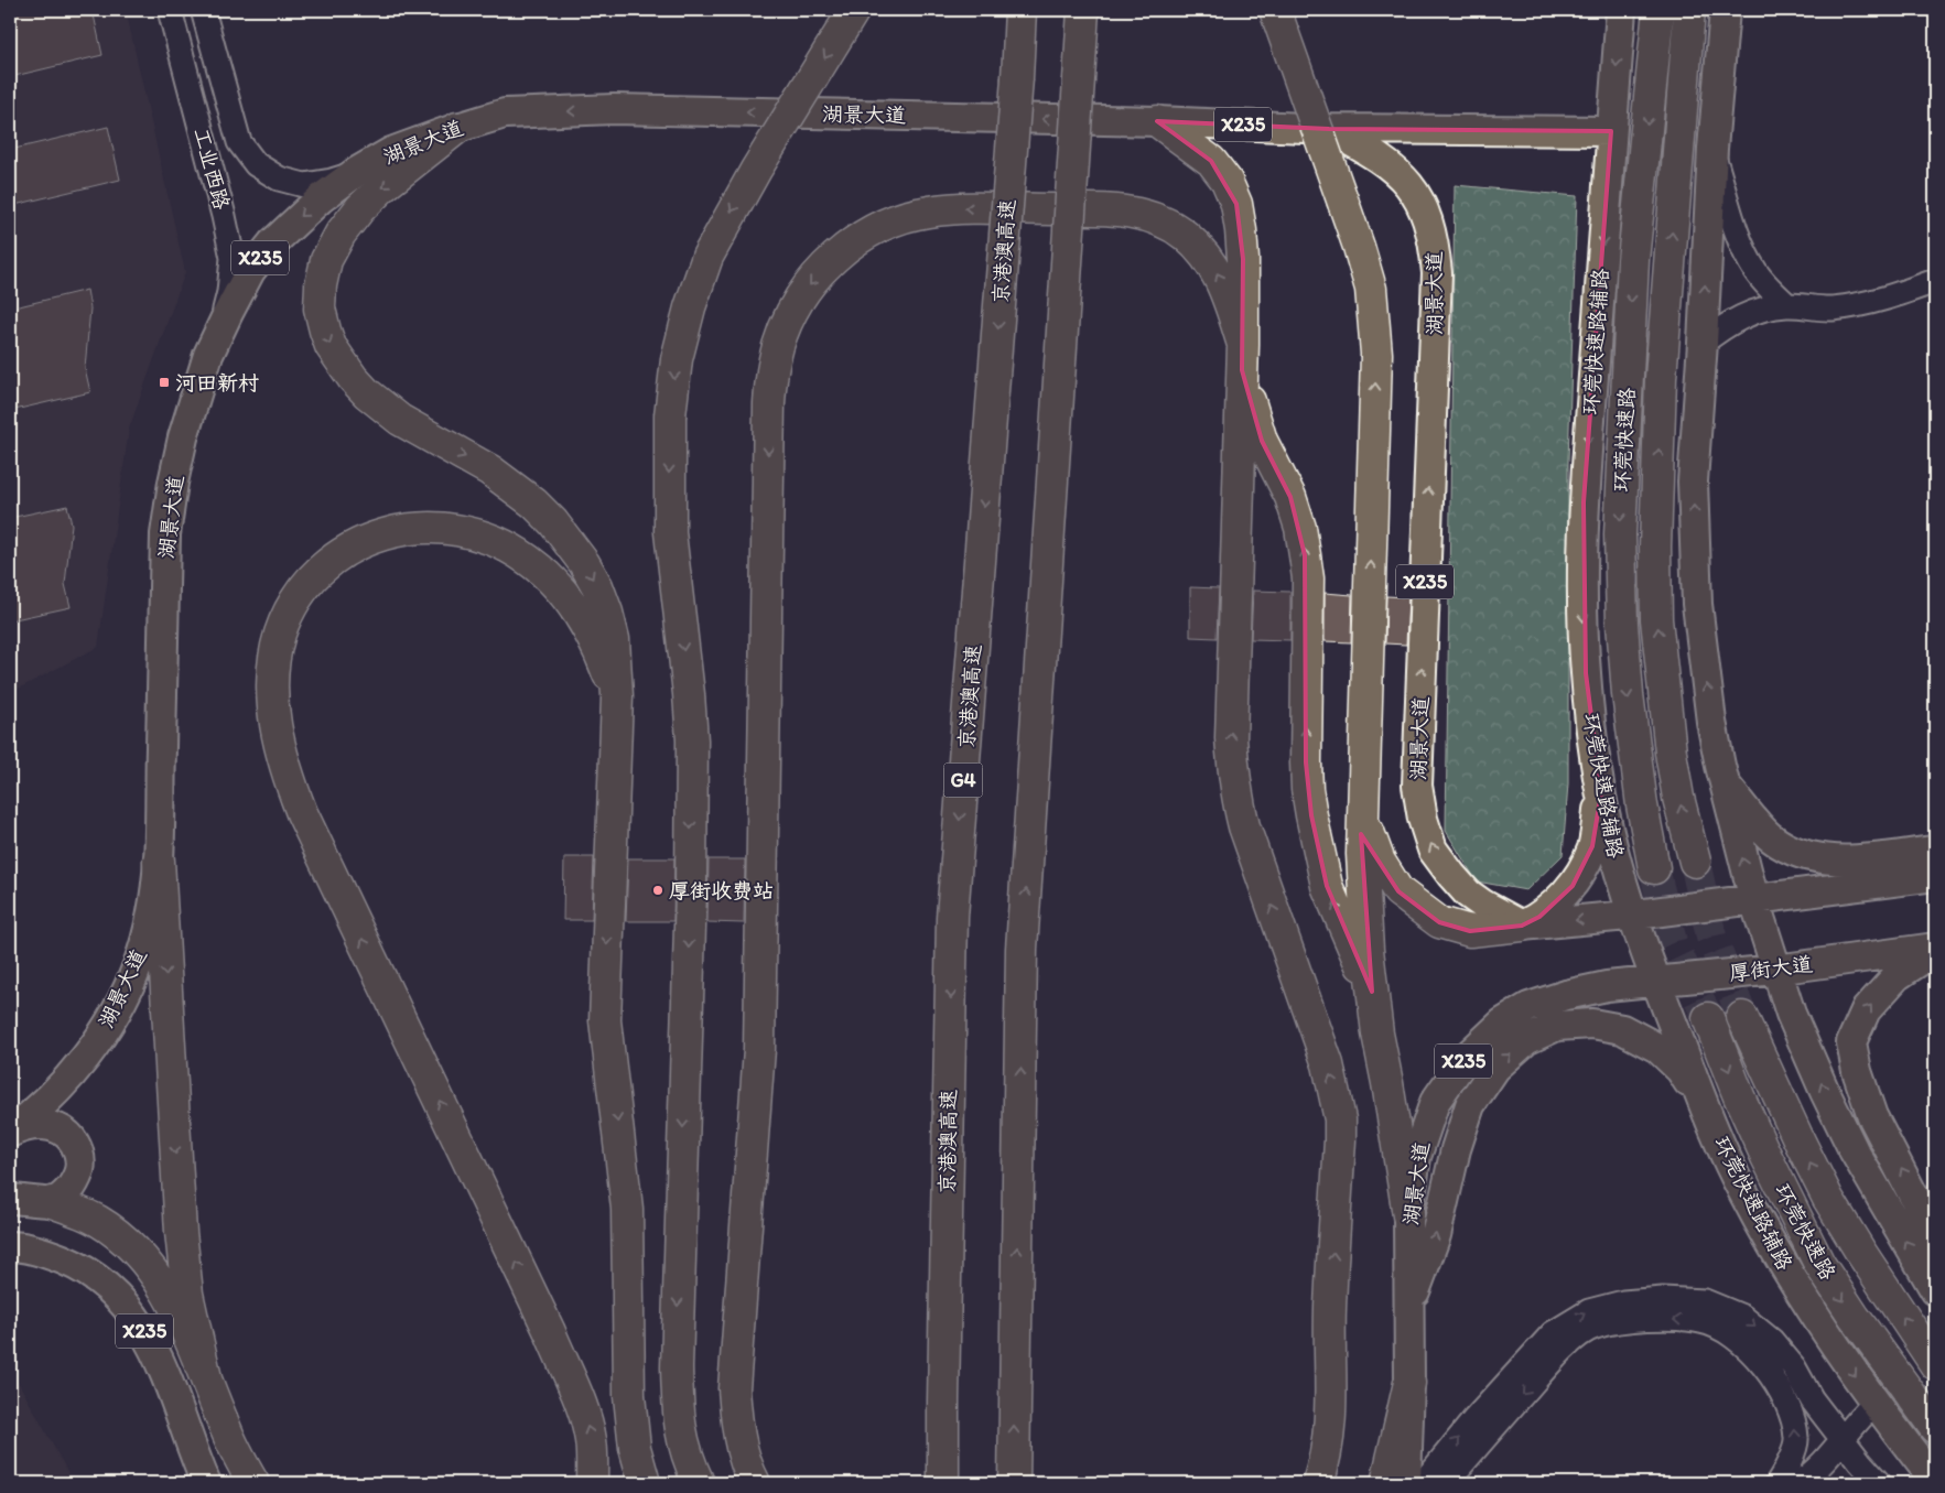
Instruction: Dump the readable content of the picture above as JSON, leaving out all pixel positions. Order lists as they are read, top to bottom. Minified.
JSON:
{"streets":{"highway":["京港澳高速","环莞快速路","G4"],"main road":["湖景大道","X235","环莞快速路辅路","厚街大道"],"street":["工业西路"]},"crossings":[["湖景大道","工业西路"],["湖景大道","厚街大道"],["环莞快速路辅路","厚街大道"]],"places":{"transit":["河田新村"],"other":["厚街收费站"]}}
